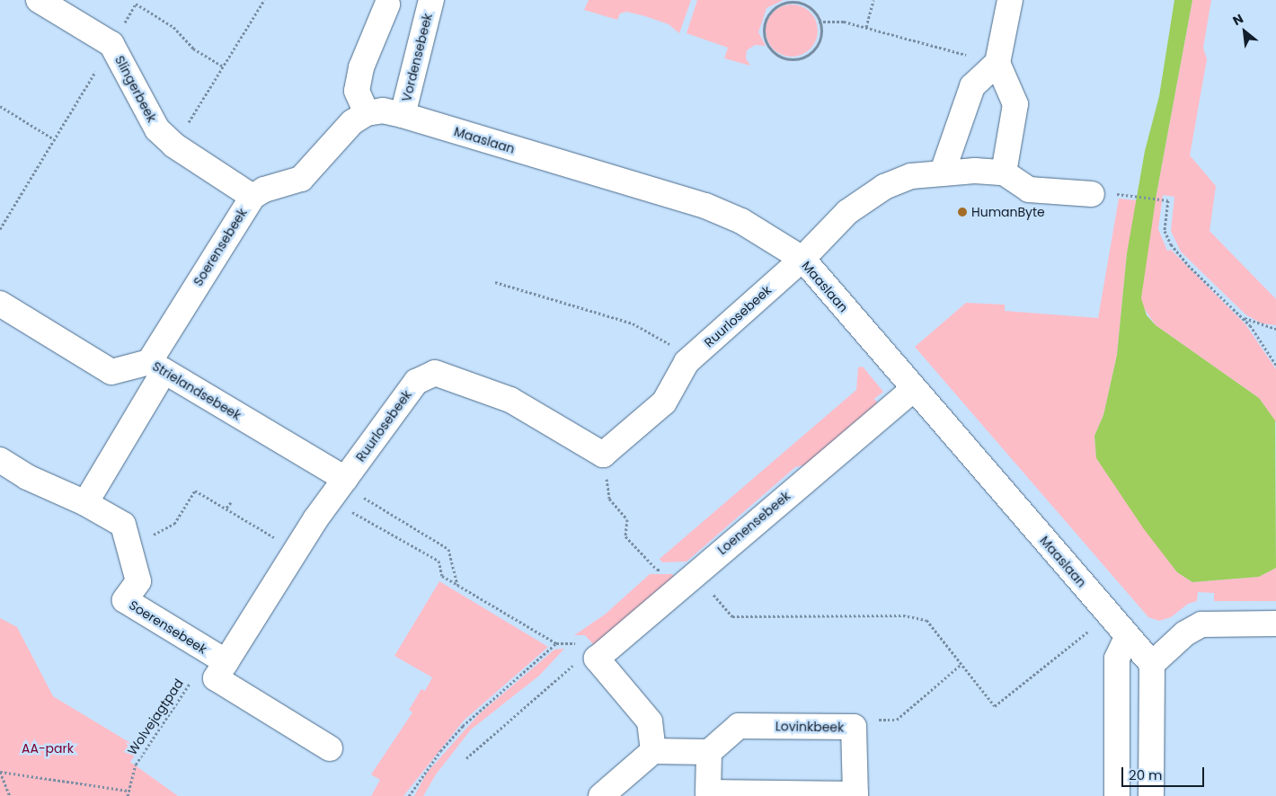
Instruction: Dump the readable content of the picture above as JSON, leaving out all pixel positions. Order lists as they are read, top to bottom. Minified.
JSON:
{"streets":{"street":["Vordensebeek","Slingerbeek","Maaslaan","Soerensebeek","Ruurlosebeek","Strielandsebeek","Loenensebeek","Lovinkbeek"],"path":["Wolvejagtpad"]},"crossings":[["Vordensebeek","Maaslaan"],["Slingerbeek","Soerensebeek"],["Maaslaan","Ruurlosebeek"],["Maaslaan","Loenensebeek"],["Soerensebeek","Ruurlosebeek"],["Soerensebeek","Strielandsebeek"],["Soerensebeek","Wolvejagtpad"],["Ruurlosebeek","Strielandsebeek"],["Ruurlosebeek","Wolvejagtpad"]],"parks":["AA-park"],"places":["HumanByte"],"scale_bar":"20 m","north":"top left"}
